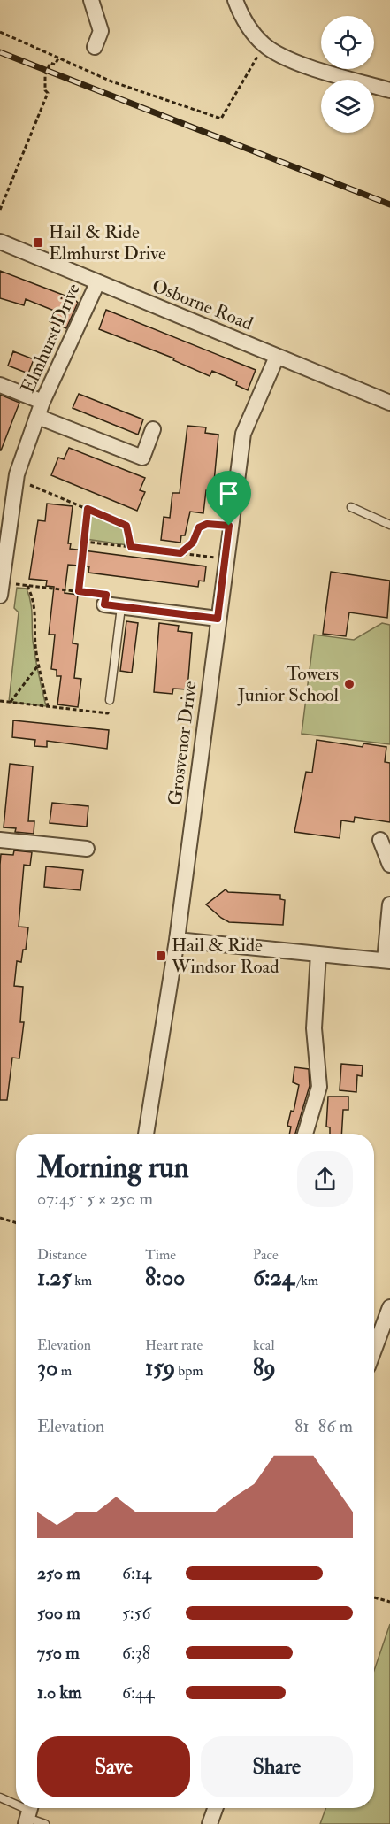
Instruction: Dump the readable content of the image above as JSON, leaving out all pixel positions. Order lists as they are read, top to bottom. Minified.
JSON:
{"streets":{"street":["Osborne Road","Elmhurst Drive","Grosvenor Drive"]},"crossings":[["Osborne Road","Elmhurst Drive"],["Osborne Road","Grosvenor Drive"]],"places":{"transit":["Hail & Ride Elmhurst Drive","Hail & Ride Windsor Road"],"other":["Towers Junior School"]},"page":{"heading":["Morning run","07:45 · 5 × 250 m"],"stats":[["Distance","1.25 km"],["Time","8:00"],["Pace","6:24 /km"],["Elevation","30 m"],["Heart rate","159 bpm"],["kcal","89"]],"chart":["Elevation","81–86 m"],"list":[{"name":"250 m","note":"6:14"},{"name":"500 m","note":"5:56"},{"name":"750 m","note":"6:38"},{"name":"1.0 km","note":"6:44"}],"buttons":["Save","Share"]}}
